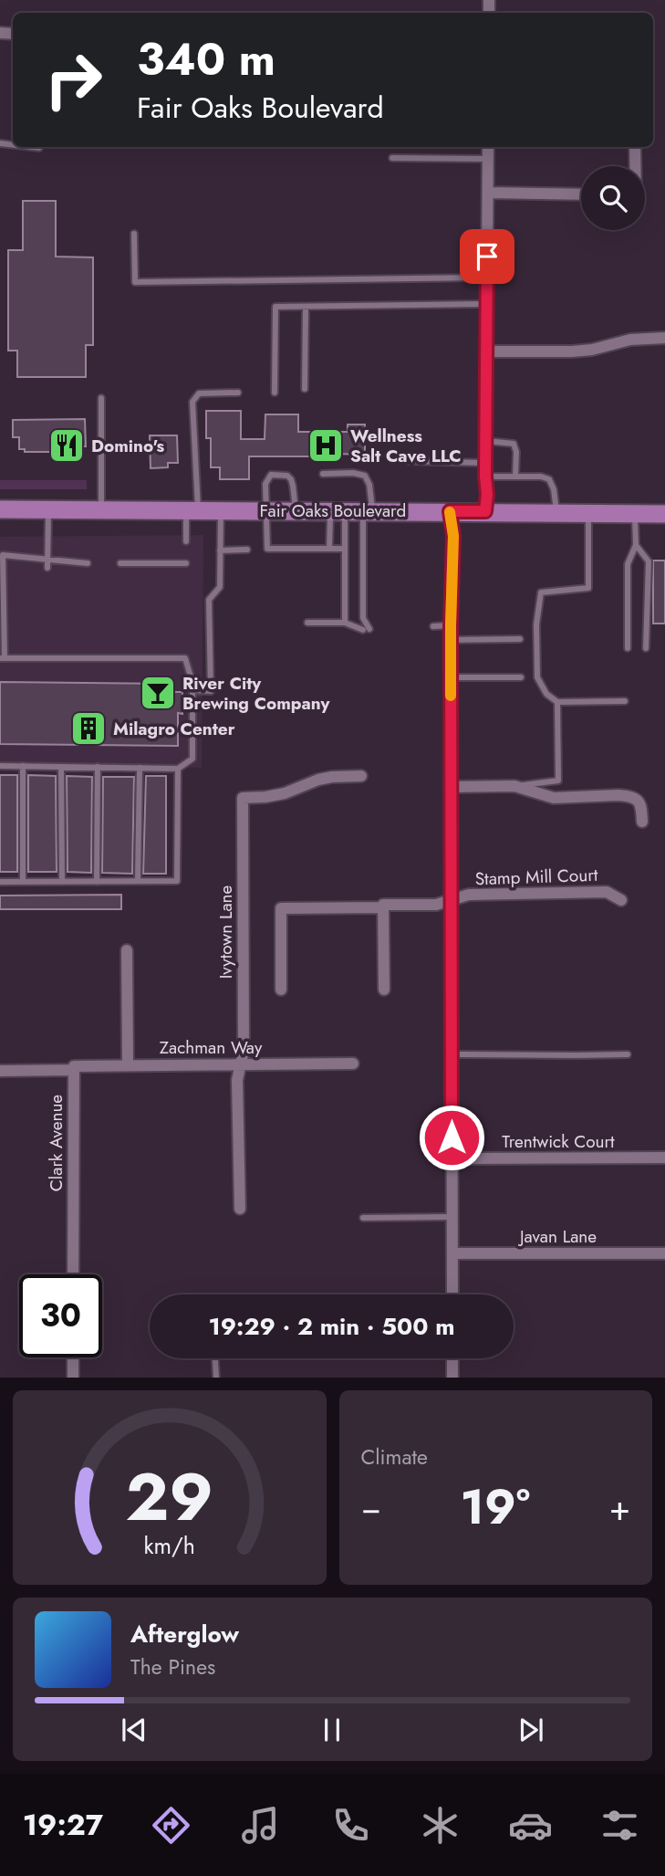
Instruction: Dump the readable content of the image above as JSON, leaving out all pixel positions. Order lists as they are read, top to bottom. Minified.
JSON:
{"streets":{"main road":["Fair Oaks Boulevard"],"street":["Stamp Mill Court","Ivytown Lane","Zachman Way","Trentwick Court","Clark Avenue","Javan Lane"]},"crossings":[["Ivytown Lane","Zachman Way"],["Zachman Way","Clark Avenue"]],"places":{"restaurant":["Domino's"],"hospital":["Wellness Salt Cave LLC"],"bar":["River City Brewing Company"],"building":["Milagro Center"]},"page":{"turn":["340 m","Fair Oaks Boulevard"],"limit":"30","trip":"19:29 · 2 min · 500 m","tile":"Climate","heat":["−","19°","+"],"song":["Afterglow","The Pines"],"tabs":"19:27","gauge":["29","km/h"]}}
